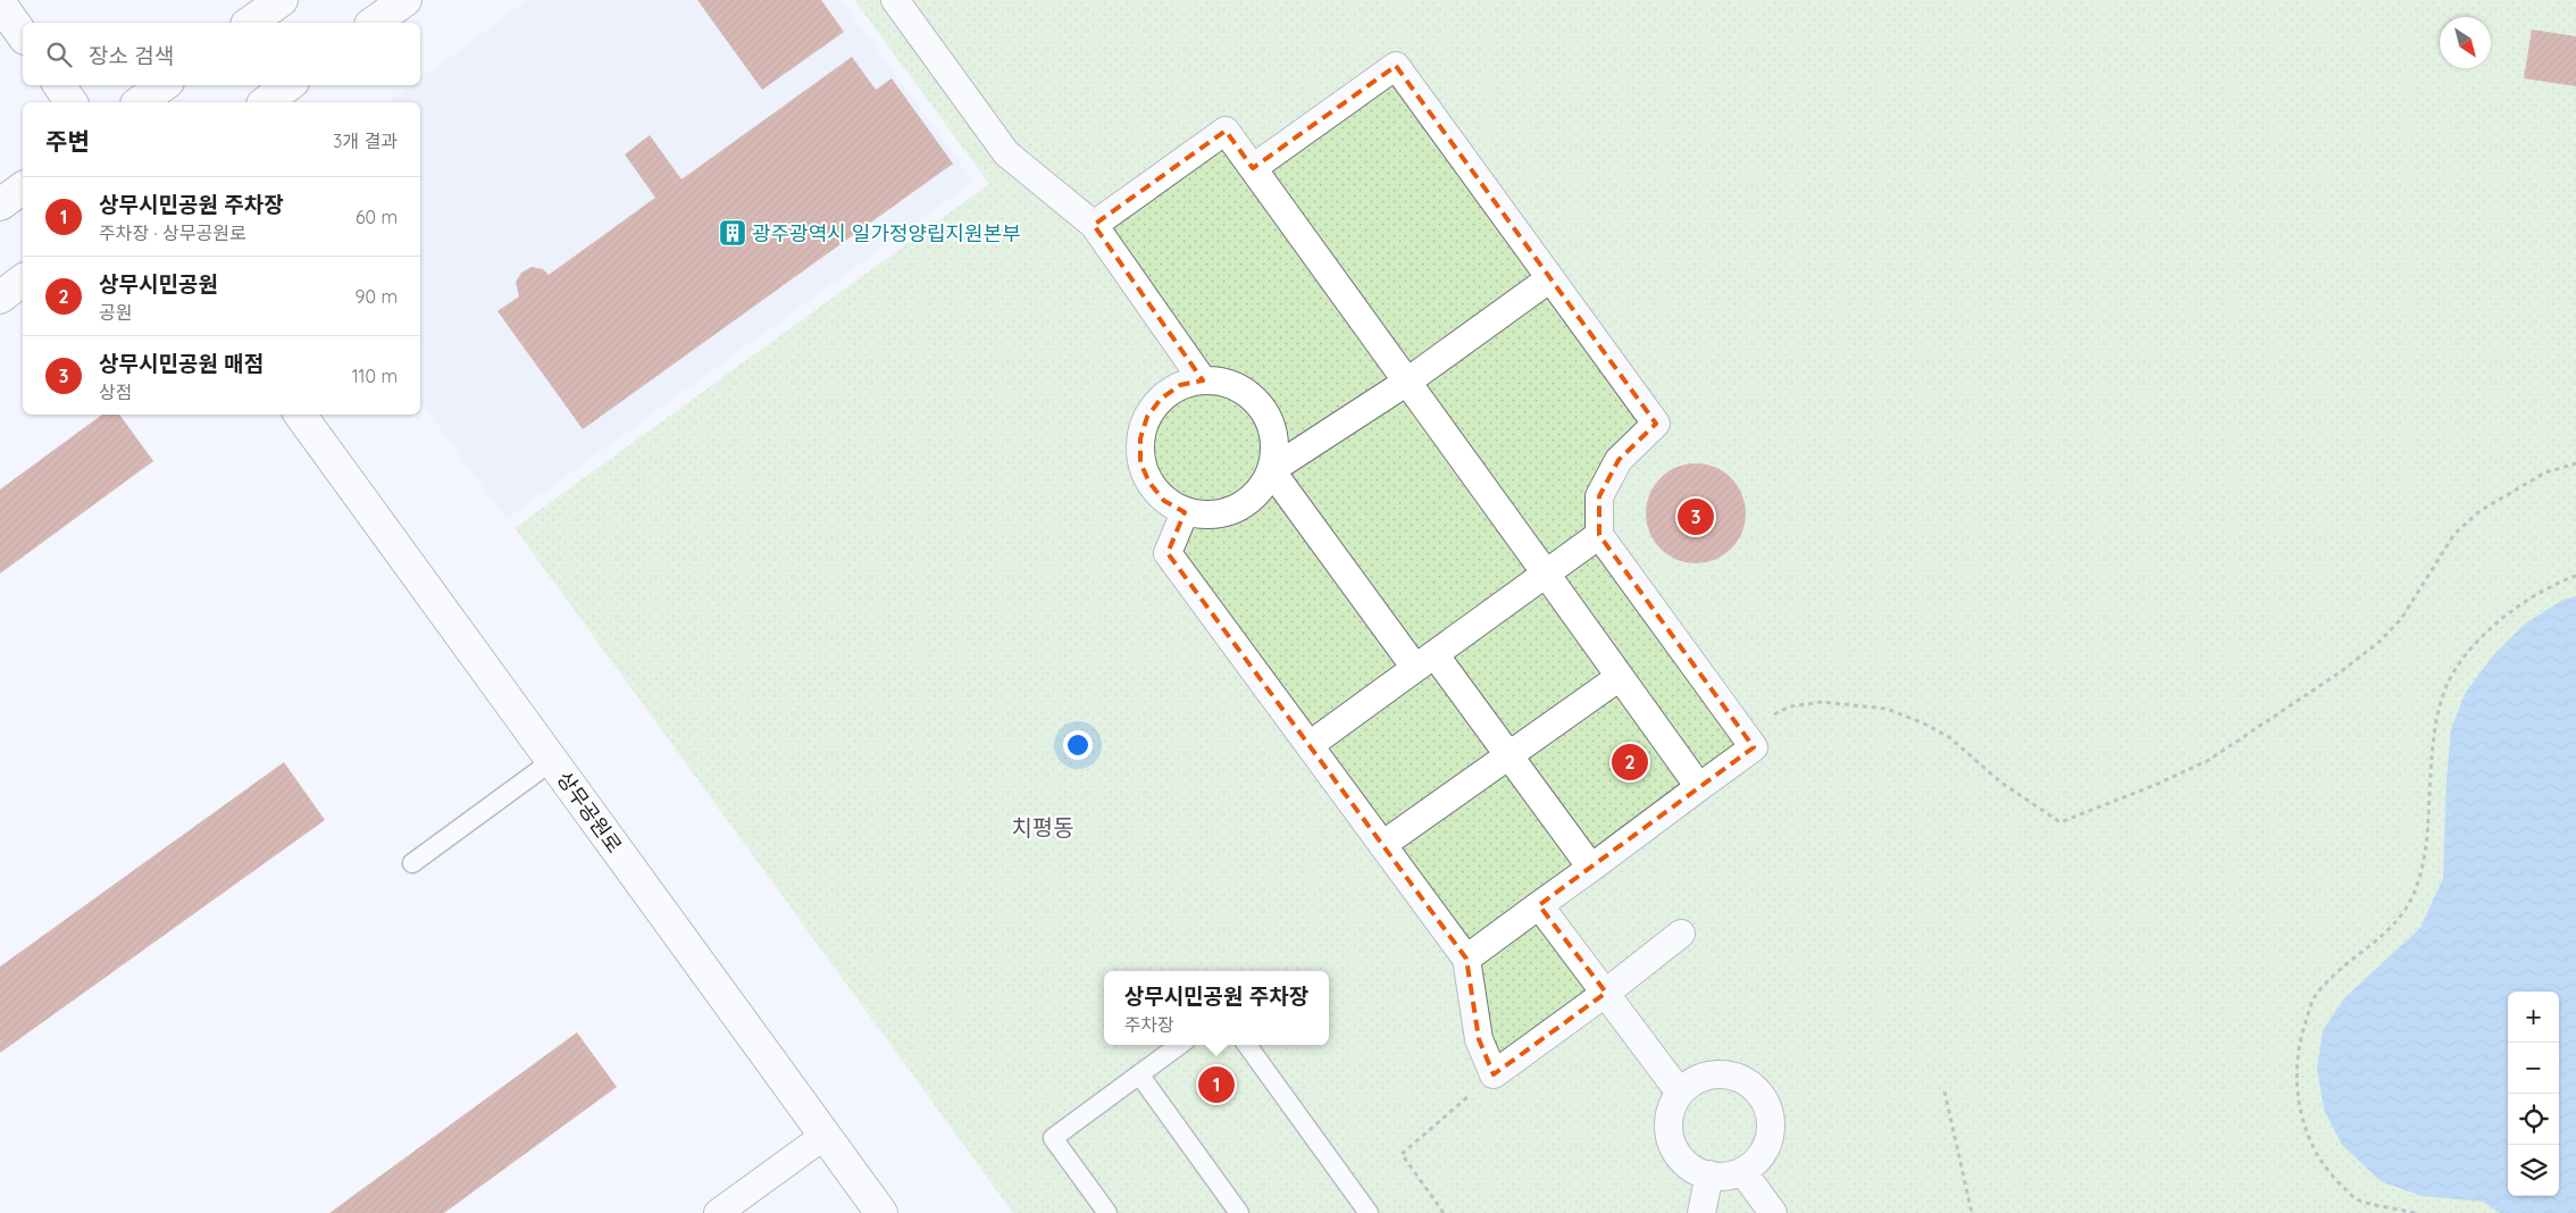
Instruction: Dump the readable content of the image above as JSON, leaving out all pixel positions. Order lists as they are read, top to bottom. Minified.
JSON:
{"streets":{"street":["상무공원로"]},"districts":["치평동"],"places":{"building":["광주광역시 일가정양립지원본부"]},"north":"bottom right","page":{"search":"장소 검색","heading":["주변","3개 결과"],"list":[{"mark":"1","name":"상무시민공원 주차장","note":"주차장 · 상무공원로","value":"60 m"},{"mark":"2","name":"상무시민공원","note":"공원","value":"90 m"},{"mark":"3","name":"상무시민공원 매점","note":"상점","value":"110 m"}],"pins":["3","2","1"],"popup":["상무시민공원 주차장","주차장"],"map_buttons":["+","−"]}}
